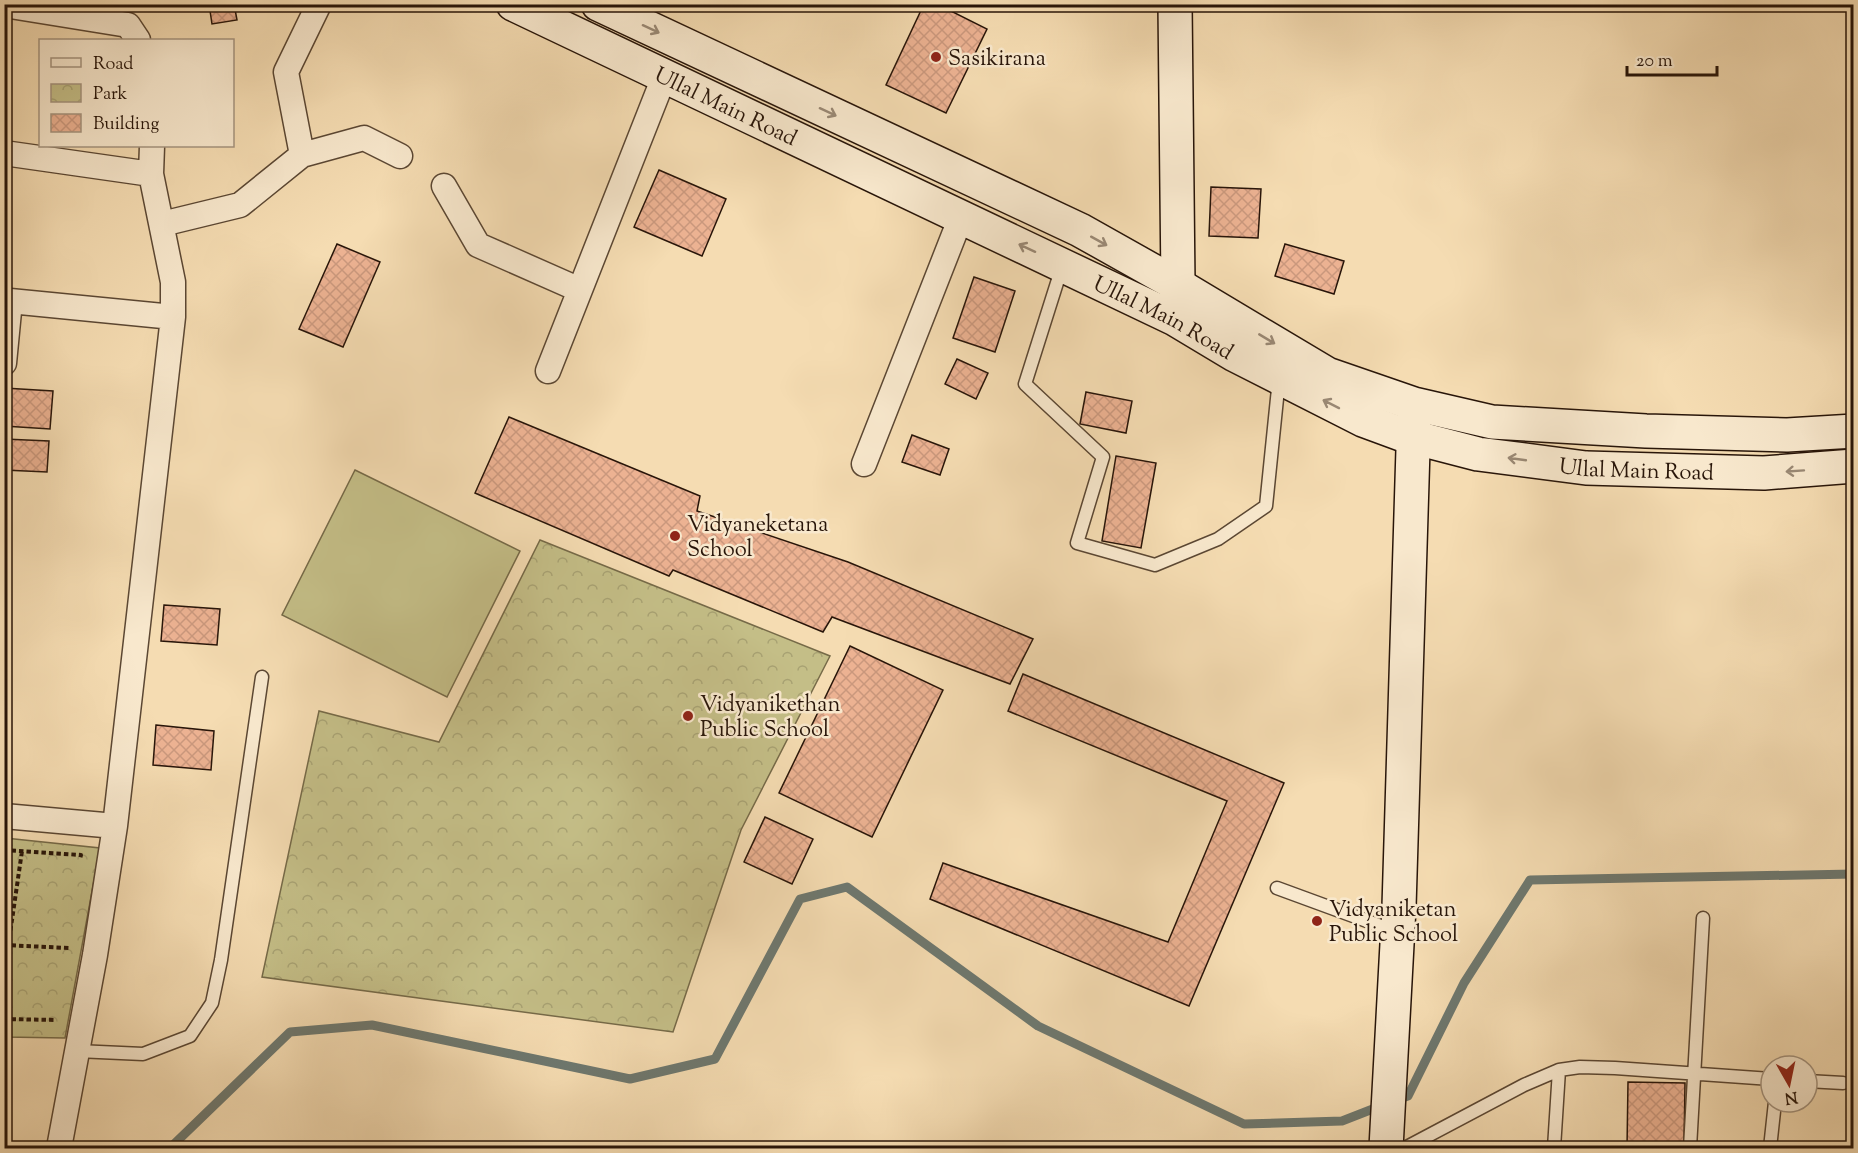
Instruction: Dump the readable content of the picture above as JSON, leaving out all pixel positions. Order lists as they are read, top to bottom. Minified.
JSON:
{"streets":{"main road":["Ullal Main Road"]},"places":["Sasikirana","Vidyaneketana School","Vidyanikethan Public School","Vidyaniketan Public School"],"legend":["Road","Park","Building"],"scale_bar":"20 m","north":"bottom"}
